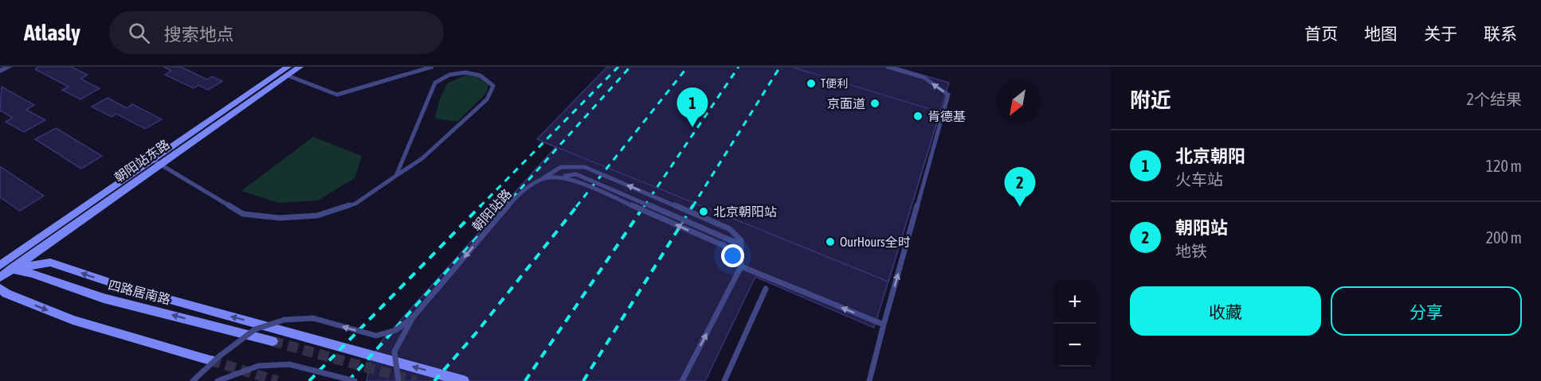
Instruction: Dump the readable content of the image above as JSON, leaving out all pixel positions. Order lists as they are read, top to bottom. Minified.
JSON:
{"streets":{"main road":["朝阳站东路","四路居南路"],"lane":["朝阳站路"]},"crossings":[["朝阳站东路","四路居南路"]],"one_way":["朝阳站路"],"places":["T便利","京面道","肯德基","北京朝阳站","OurHours全时"],"north":"bottom left","page":{"header":"Atlasly","search":"搜索地点","nav":["首页","地图","关于","联系"],"heading":["附近","2个结果"],"pins":["1","2"],"list":[{"mark":"1","name":"北京朝阳","note":"火车站","value":"120 m"},{"mark":"2","name":"朝阳站","note":"地铁","value":"200 m"}],"buttons":["收藏","分享"],"map_buttons":["+","−"]}}
